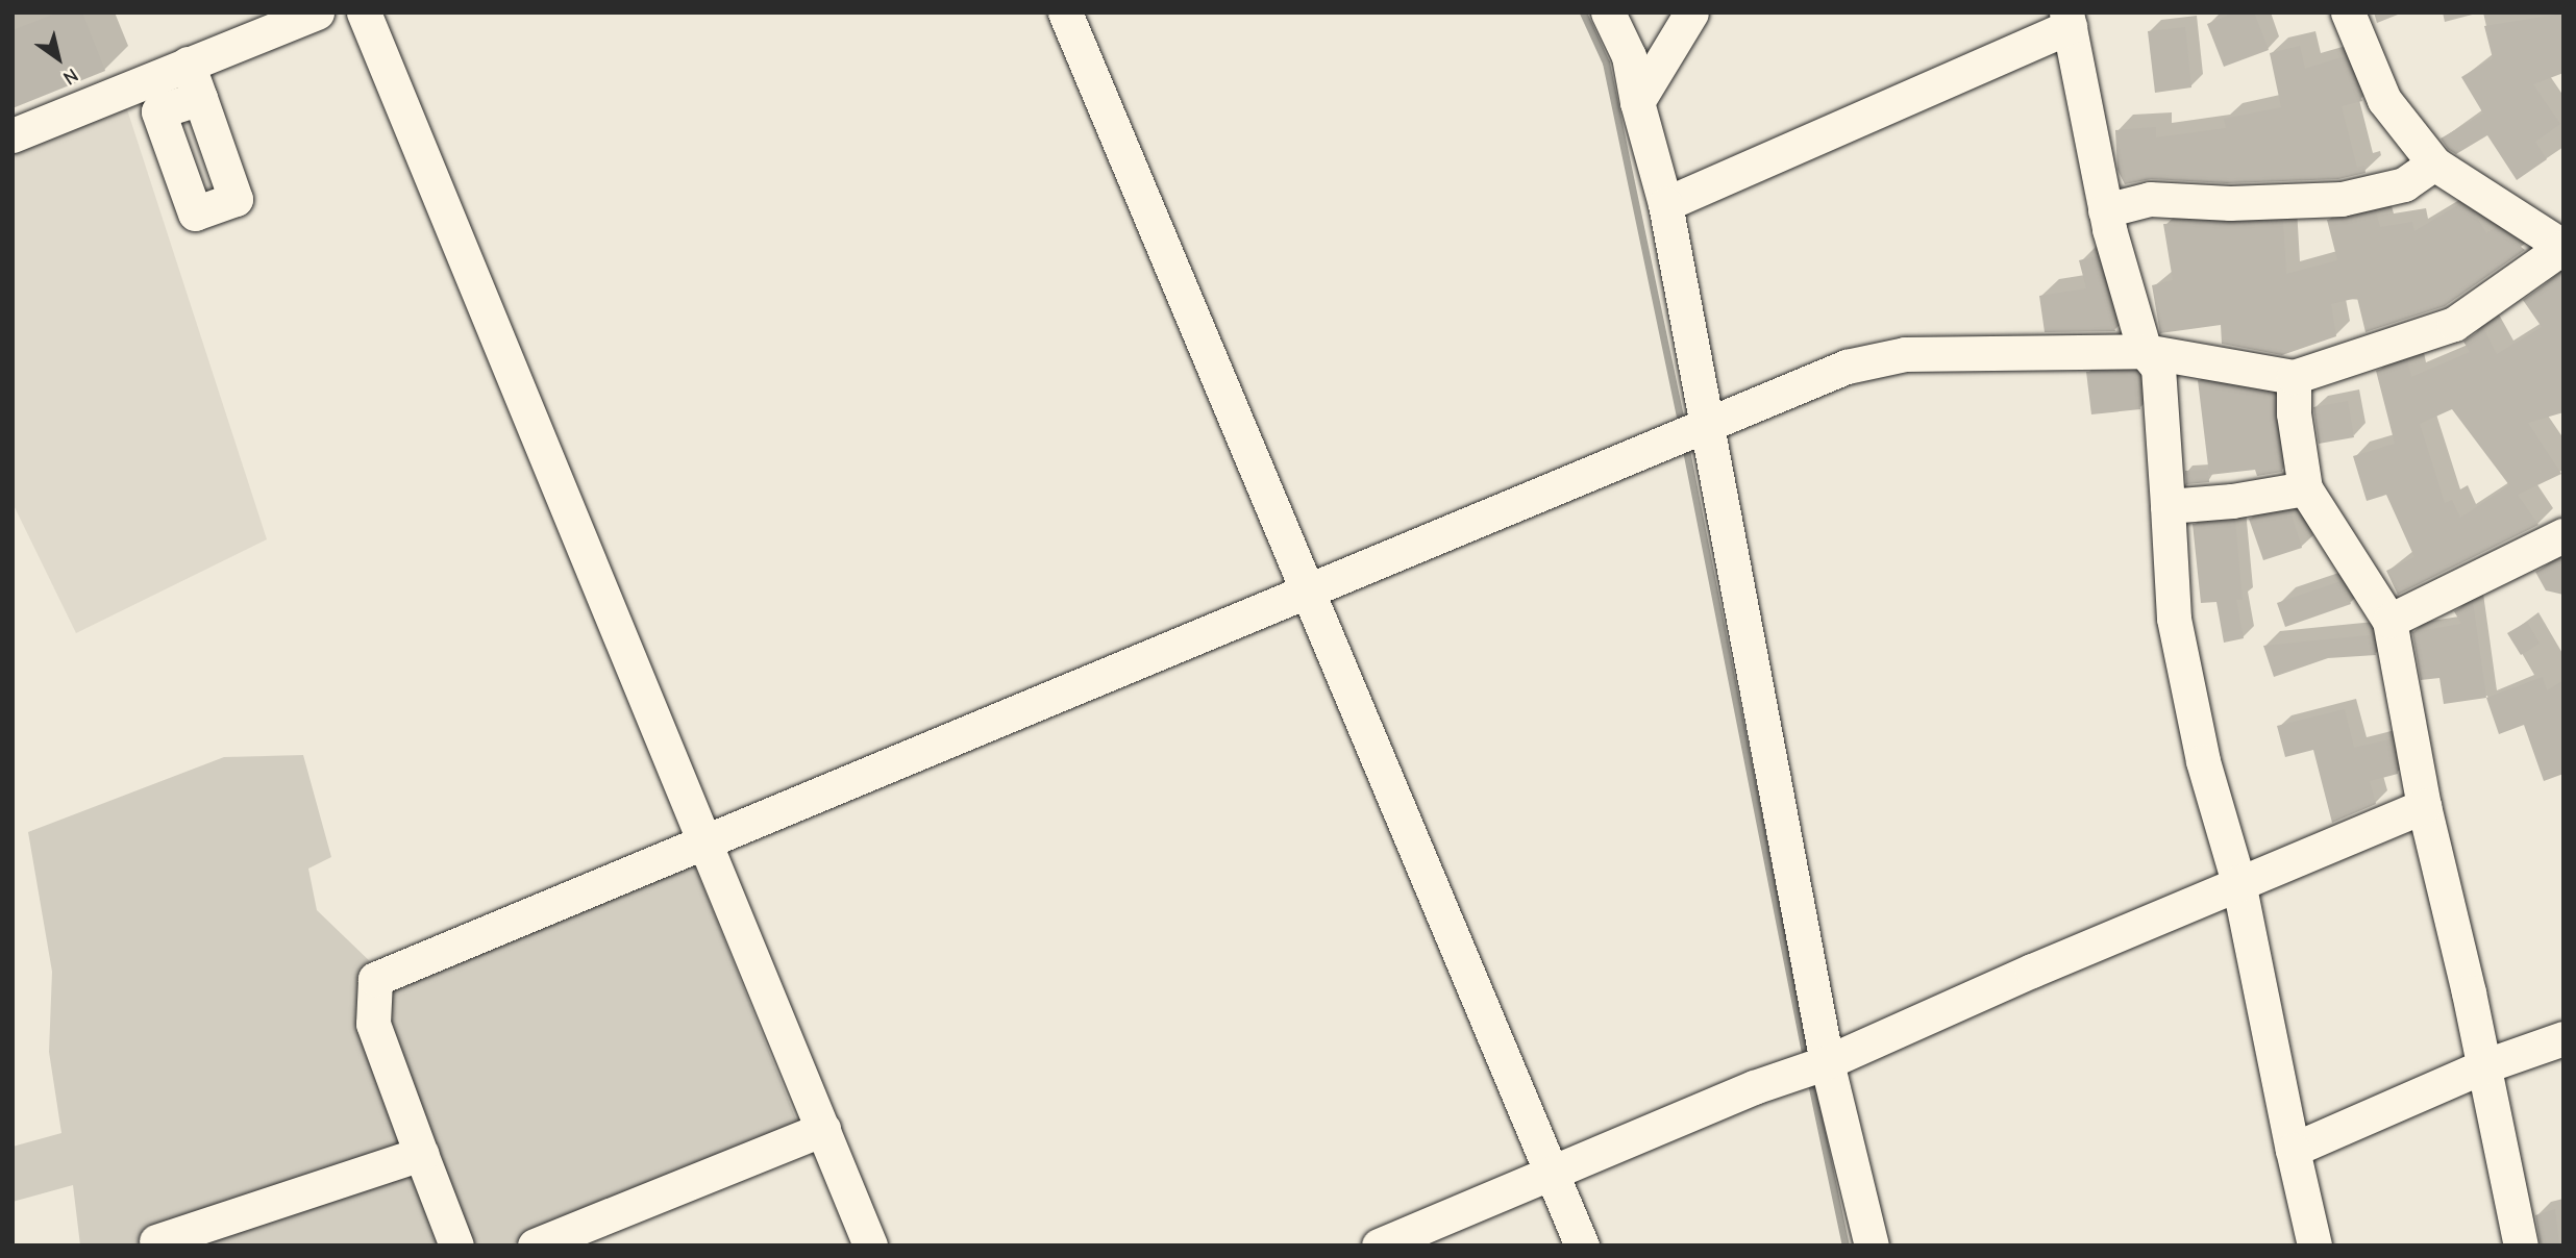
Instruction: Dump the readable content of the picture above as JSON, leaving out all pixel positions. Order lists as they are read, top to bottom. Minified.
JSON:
{"north":"bottom right"}
